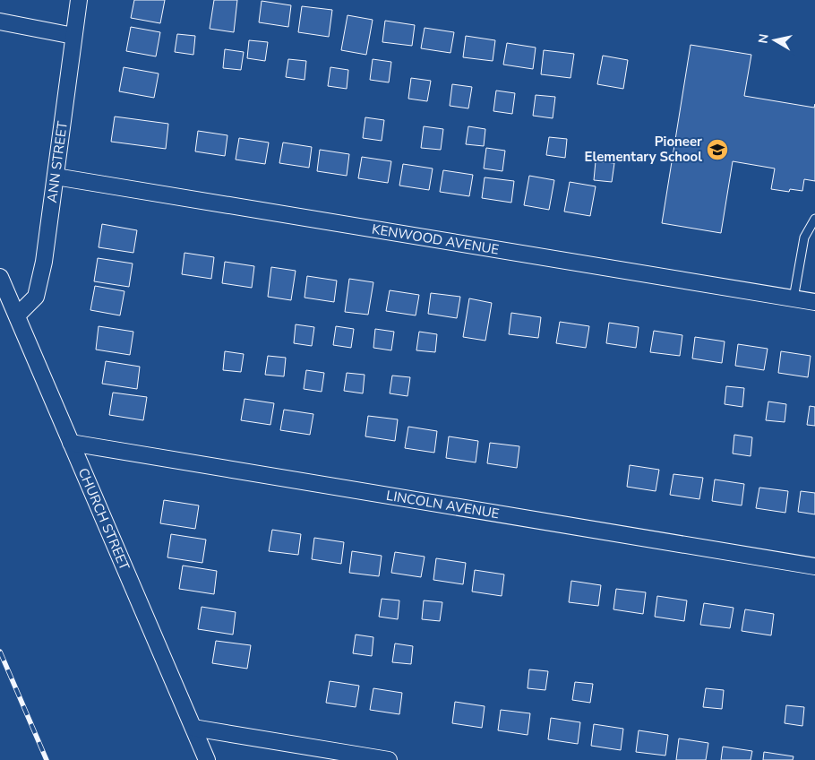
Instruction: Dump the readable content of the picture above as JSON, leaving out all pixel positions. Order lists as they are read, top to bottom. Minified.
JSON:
{"streets":{"street":["ANN STREET","KENWOOD AVENUE","LINCOLN AVENUE","CHURCH STREET"]},"crossings":[["ANN STREET","KENWOOD AVENUE"],["ANN STREET","CHURCH STREET"],["LINCOLN AVENUE","CHURCH STREET"]],"places":{"school or university":["Pioneer Elementary School"]},"north":"left"}
